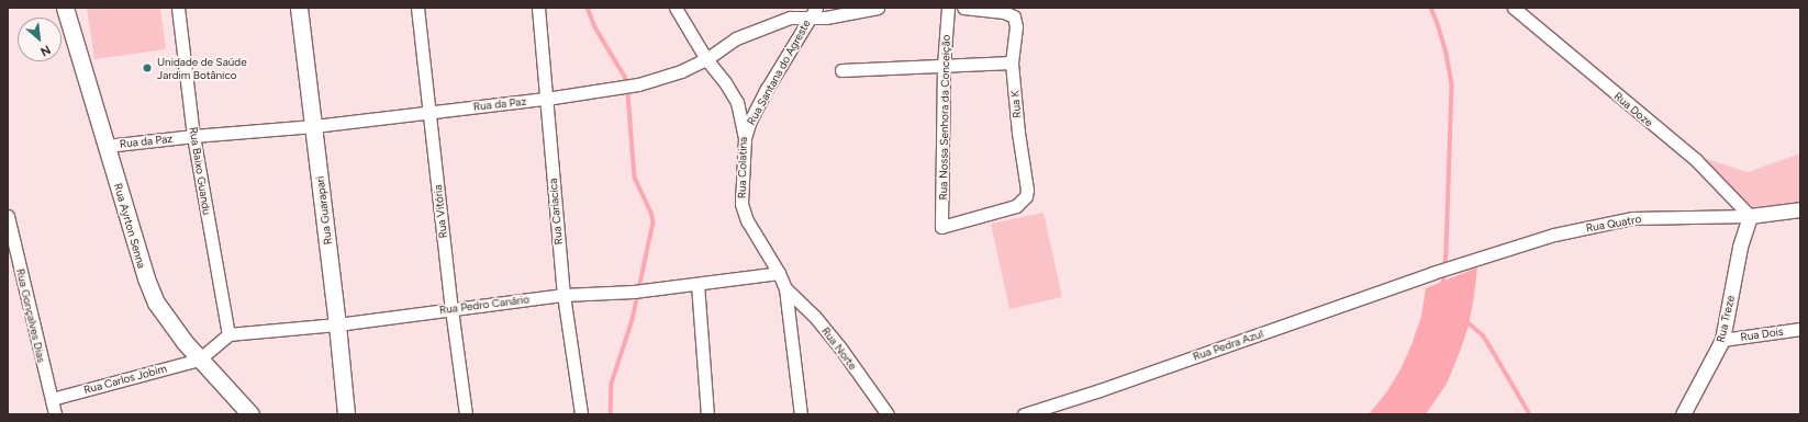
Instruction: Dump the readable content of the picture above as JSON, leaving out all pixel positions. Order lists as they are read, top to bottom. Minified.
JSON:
{"streets":{"main road":["Rua Guarapari","Rua Ayrton Senna"],"street":["Rua Santana do Agreste","Rua da Paz","Rua K","Rua Doze","Rua Nossa Senhora da Conceição","Rua Colatina","Rua Baixo Guandu","Rua Vitória","Rua Cariacica","Rua Quatro","Rua Pedro Canário","Rua Gonçalves Dias","Rua Treze","Rua Dois","Rua Pedra Azul","Rua Norte","Rua Carlos Jobim"]},"crossings":[["Rua Santana do Agreste","Rua da Paz"],["Rua Santana do Agreste","Rua Colatina"],["Rua da Paz","Rua Colatina"],["Rua da Paz","Rua Baixo Guandu"],["Rua da Paz","Rua Guarapari"],["Rua da Paz","Rua Vitória"],["Rua da Paz","Rua Cariacica"],["Rua da Paz","Rua Ayrton Senna"],["Rua K","Rua Nossa Senhora da Conceição"],["Rua Doze","Rua Quatro"],["Rua Doze","Rua Treze"],["Rua Colatina","Rua Pedro Canário"],["Rua Colatina","Rua Norte"],["Rua Baixo Guandu","Rua Pedro Canário"],["Rua Guarapari","Rua Pedro Canário"],["Rua Vitória","Rua Pedro Canário"],["Rua Cariacica","Rua Pedro Canário"],["Rua Quatro","Rua Treze"],["Rua Quatro","Rua Pedra Azul"],["Rua Ayrton Senna","Rua Carlos Jobim"],["Rua Gonçalves Dias","Rua Carlos Jobim"],["Rua Treze","Rua Dois"]],"places":["Unidade de Saúde Jardim Botânico"],"north":"bottom right"}
